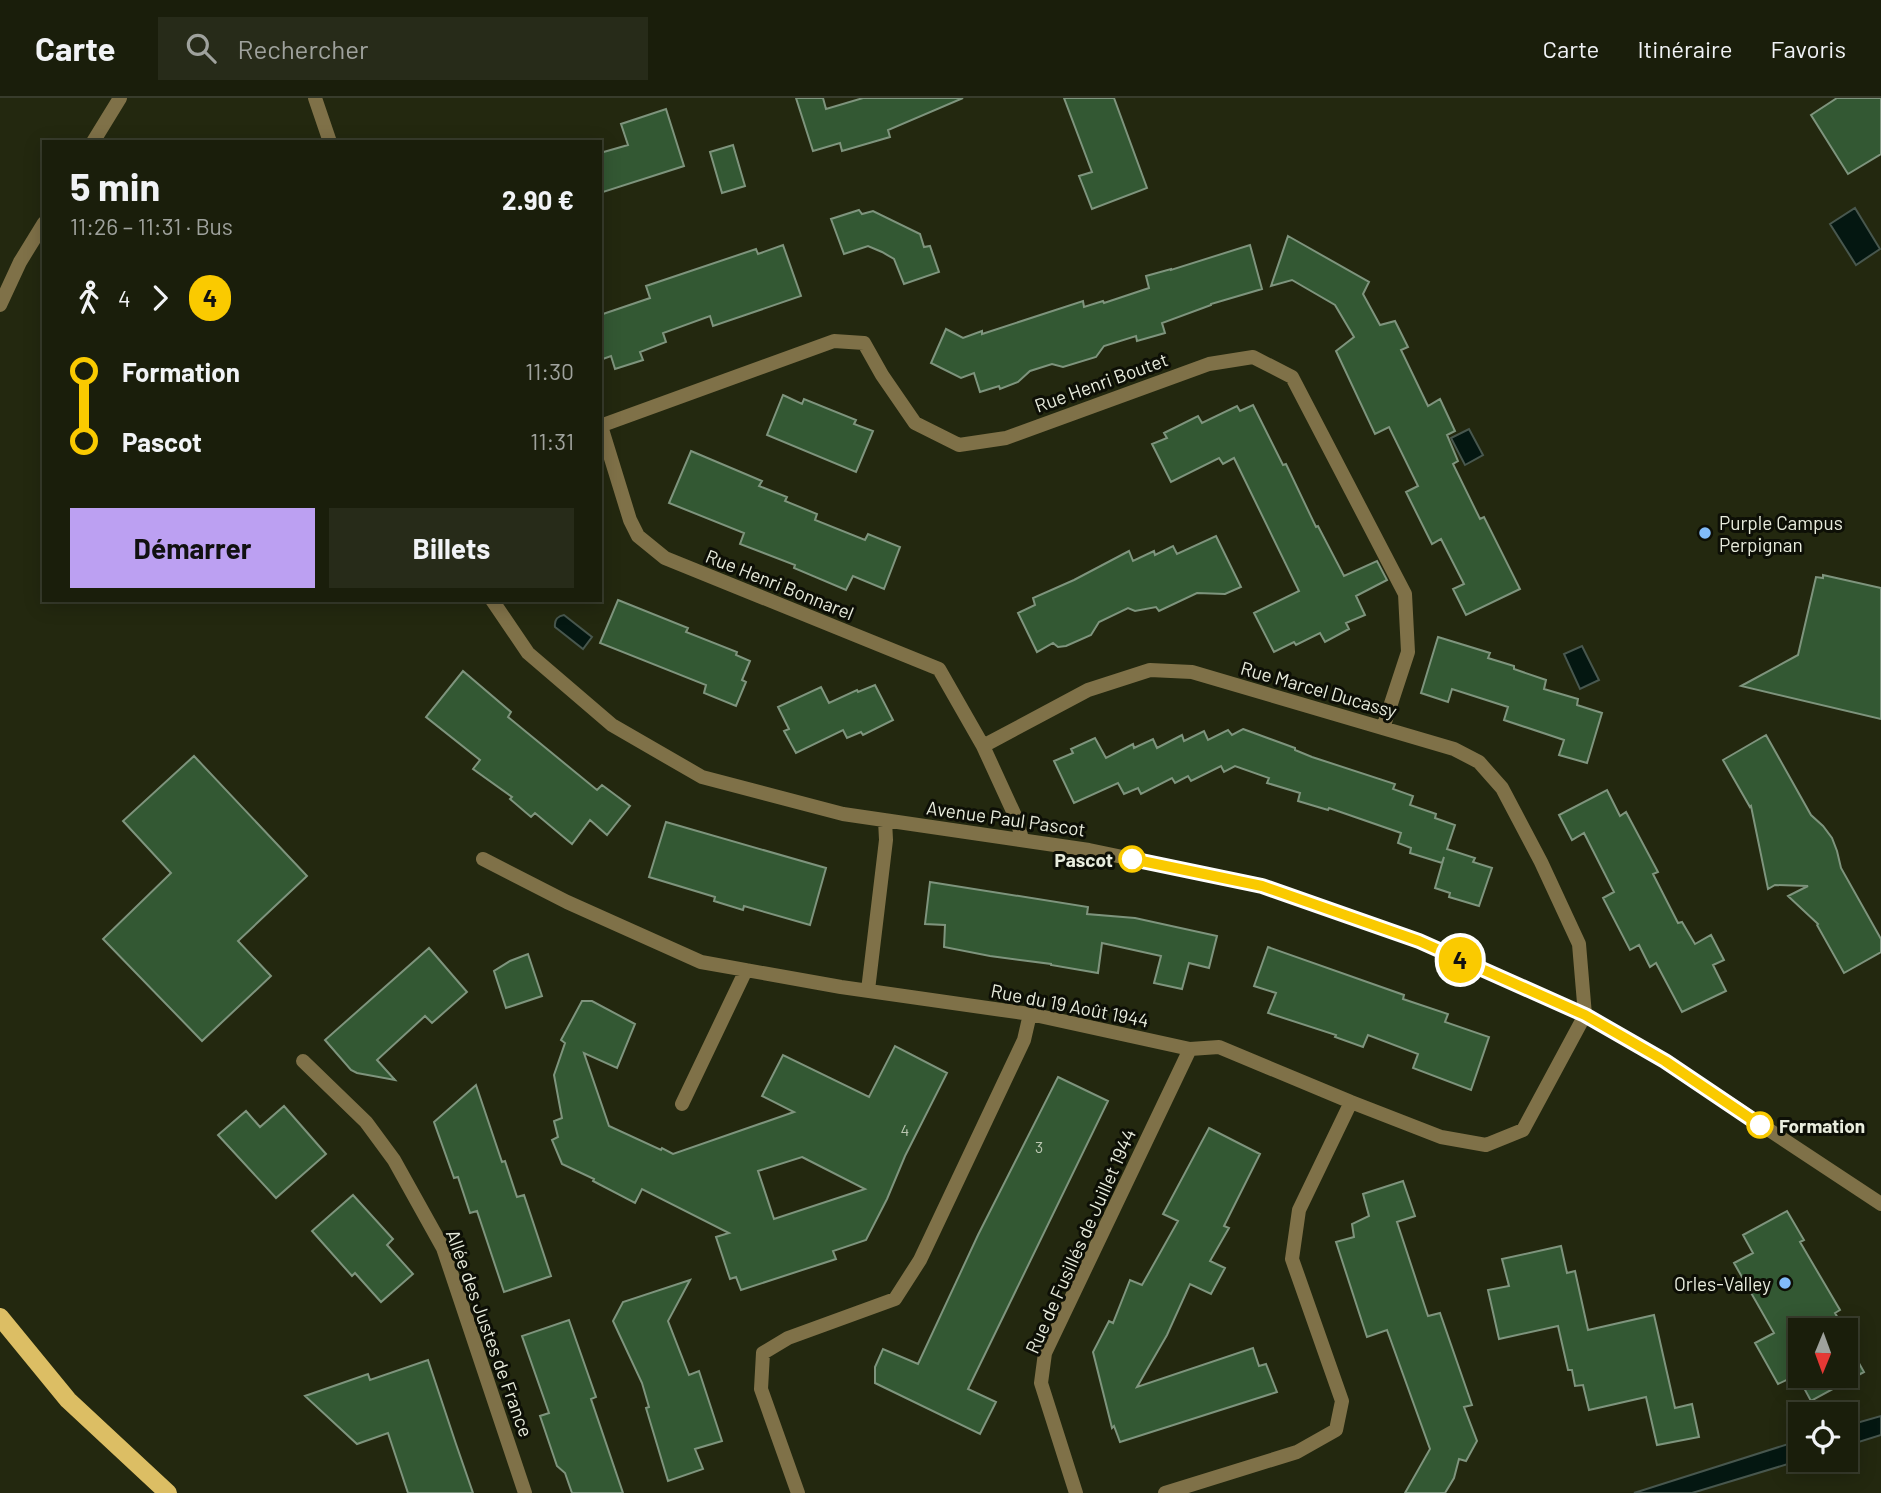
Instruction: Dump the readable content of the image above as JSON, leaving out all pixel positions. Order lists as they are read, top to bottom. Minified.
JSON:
{"streets":{"street":["Rue Henri Boutet","Rue Henri Bonnarel","Rue Marcel Ducassy","Avenue Paul Pascot","Rue du 19 Août 1944","Rue de Fusillés de Juillet 1944","Allée des Justes de France"]},"crossings":[["Rue Henri Boutet","Rue Marcel Ducassy"],["Rue Henri Bonnarel","Rue Marcel Ducassy"],["Rue Marcel Ducassy","Avenue Paul Pascot"],["Rue Marcel Ducassy","Rue du 19 Août 1944"],["Avenue Paul Pascot","Rue du 19 Août 1944"],["Rue du 19 Août 1944","Rue de Fusillés de Juillet 1944"]],"places":["Purple Campus Perpignan","Pascot","Formation","Orles-Valley"],"lines":["bus line 4"],"house_numbers":["4","3"],"north":"bottom","page":{"header":"Carte","search":"Rechercher","nav":["Carte","Itinéraire","Favoris"],"on_map":"4","heading":["5 min","11:26 – 11:31 · Bus","2.90 €"],"legs":["4","4"],"list":[{"name":"Formation","value":"11:30"},{"name":"Pascot","value":"11:31"}],"buttons":["Démarrer","Billets"]}}
